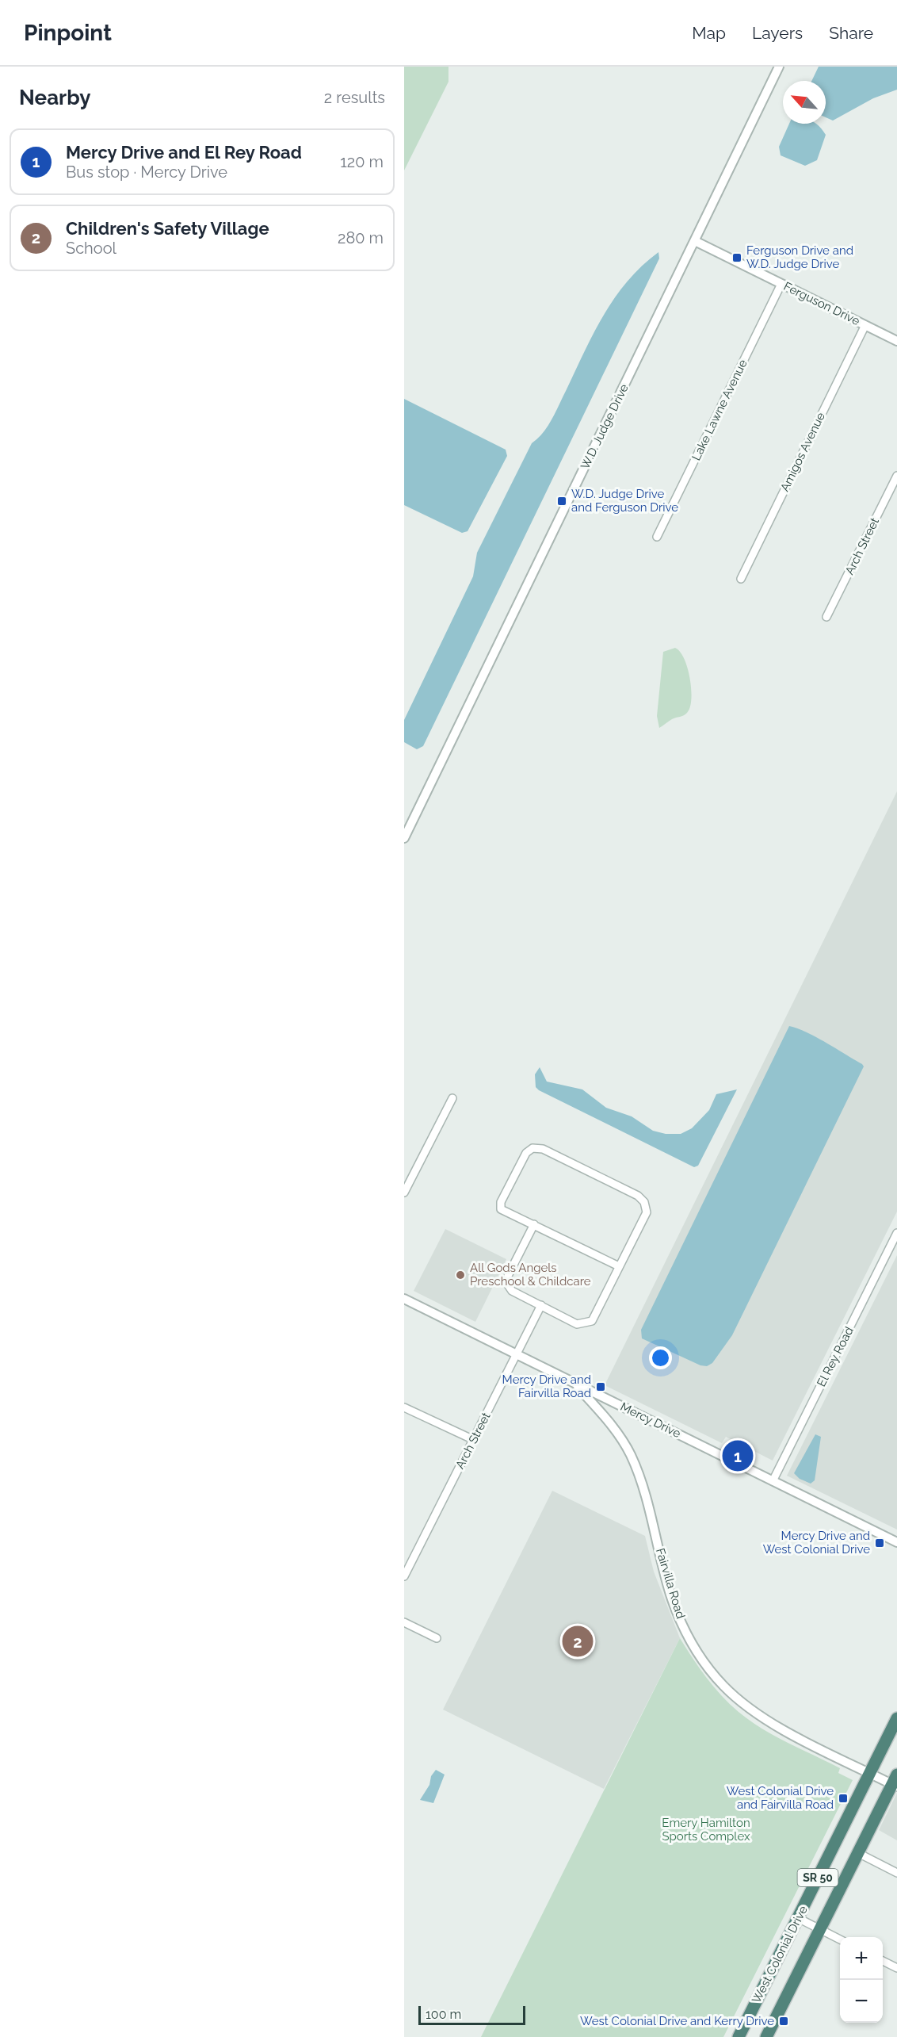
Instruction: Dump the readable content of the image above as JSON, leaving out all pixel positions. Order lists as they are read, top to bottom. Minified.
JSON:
{"streets":{"highway":["SR 50","West Colonial Drive"],"street":["Ferguson Drive","Lake Lawne Avenue","W.D. Judge Drive","Amigos Avenue","Arch Street","El Rey Road","Mercy Drive","Fairvilla Road"]},"crossings":[["Ferguson Drive","Lake Lawne Avenue"],["Ferguson Drive","W.D. Judge Drive"],["Ferguson Drive","Amigos Avenue"],["Arch Street","Mercy Drive"],["El Rey Road","Mercy Drive"],["Mercy Drive","Fairvilla Road"],["Fairvilla Road","West Colonial Drive"]],"parks":["Emery Hamilton Sports Complex"],"places":{"transit":["Ferguson Drive and W.D. Judge Drive","W.D. Judge Drive and Ferguson Drive","Mercy Drive and Fairvilla Road","Mercy Drive and West Colonial Drive","West Colonial Drive and Fairvilla Road","West Colonial Drive and Kerry Drive"],"other":["All Gods Angels Preschool & Childcare"]},"scale_bar":"100 m","north":"top left","page":{"header":"Pinpoint","nav":["Map","Layers","Share"],"heading":["Nearby","2 results"],"list":[{"mark":"1","name":"Mercy Drive and El Rey Road","note":"Bus stop · Mercy Drive","value":"120 m"},{"mark":"2","name":"Children's Safety Village","note":"School","value":"280 m"}],"pins":["1","2"],"map_buttons":["+","−"],"scale":"100 m"}}
